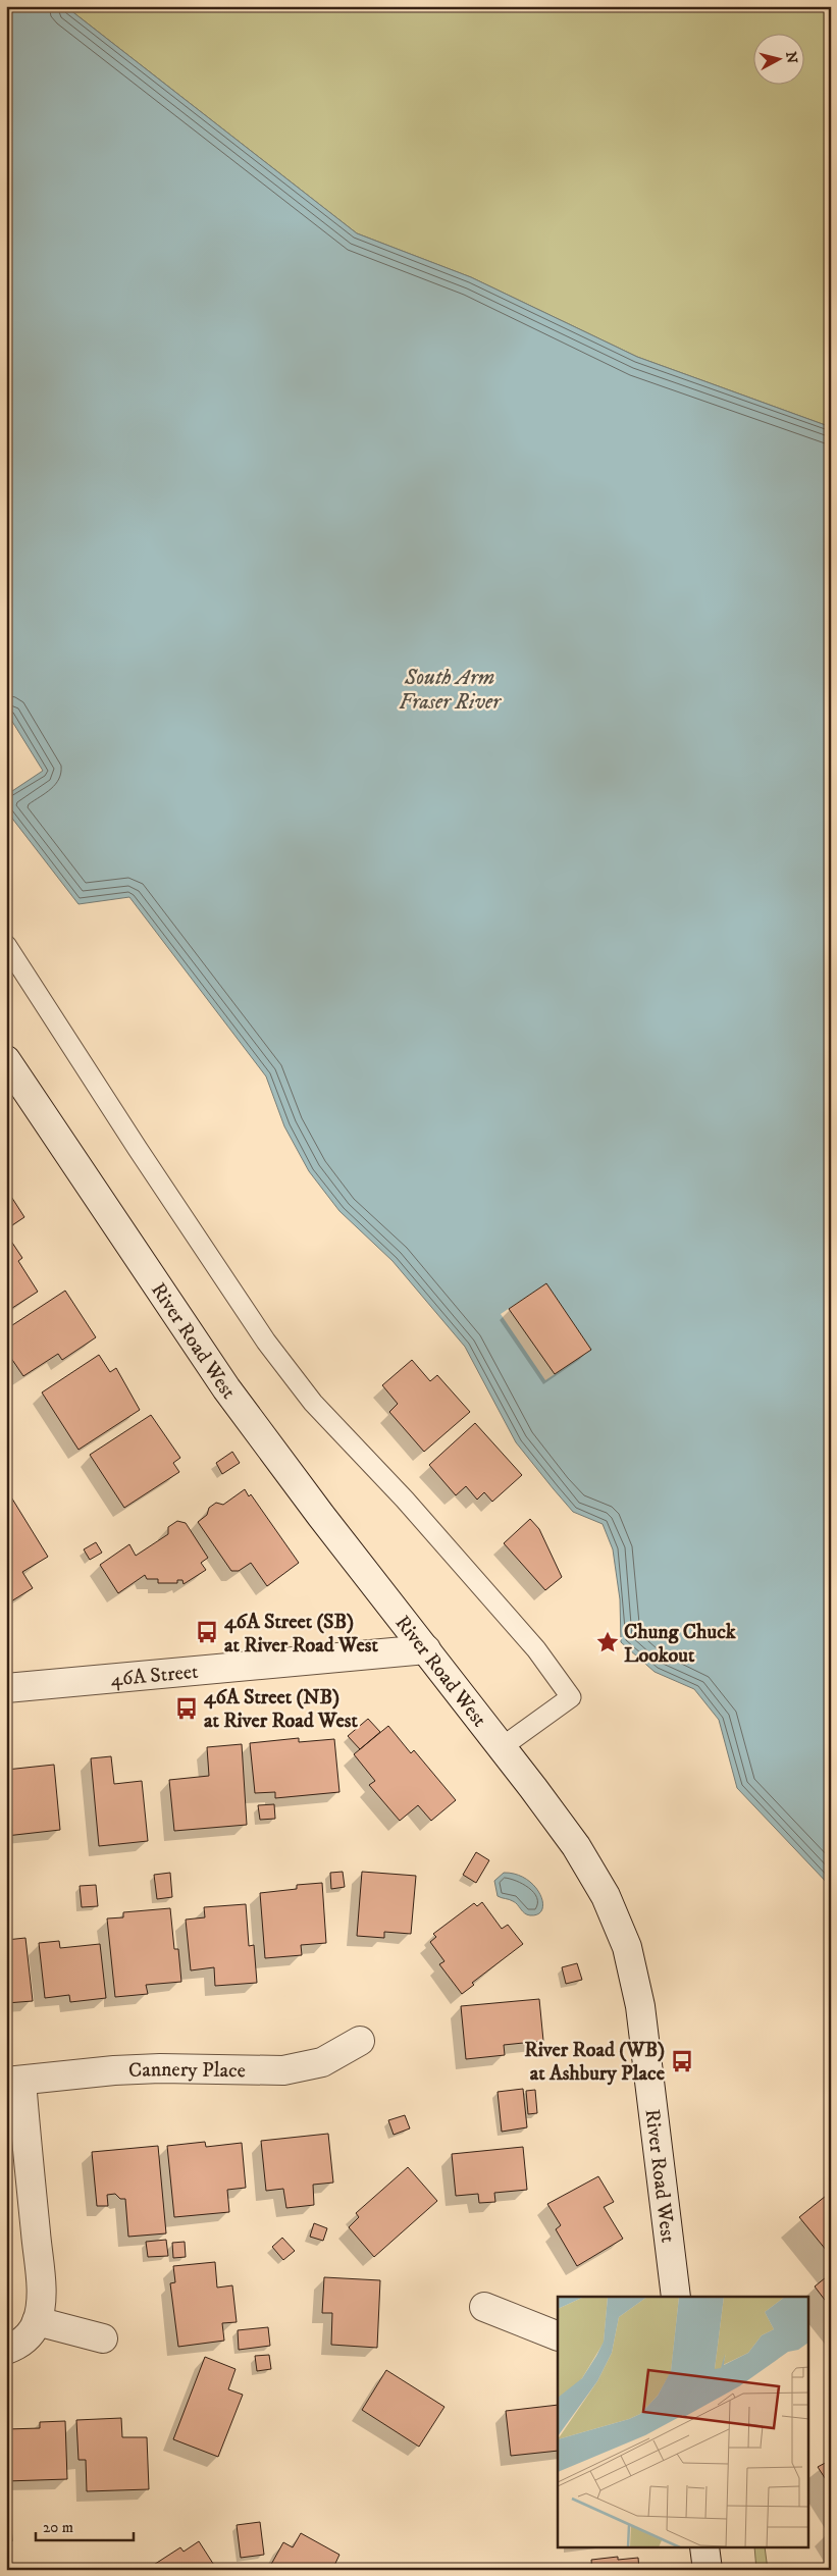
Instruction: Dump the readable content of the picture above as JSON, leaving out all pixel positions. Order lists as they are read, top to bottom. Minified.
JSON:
{"streets":{"main road":["River Road West","46A Street","Cannery Place"]},"crossings":[["River Road West","46A Street"]],"water":["South Arm Fraser River"],"places":{"bus stop":["46A Street (SB) at River Road West","46A Street (NB) at River Road West","River Road (WB) at Ashbury Place"],"place":["Chung Chuck Lookout"]},"scale_bar":"20 m","north":"right"}
